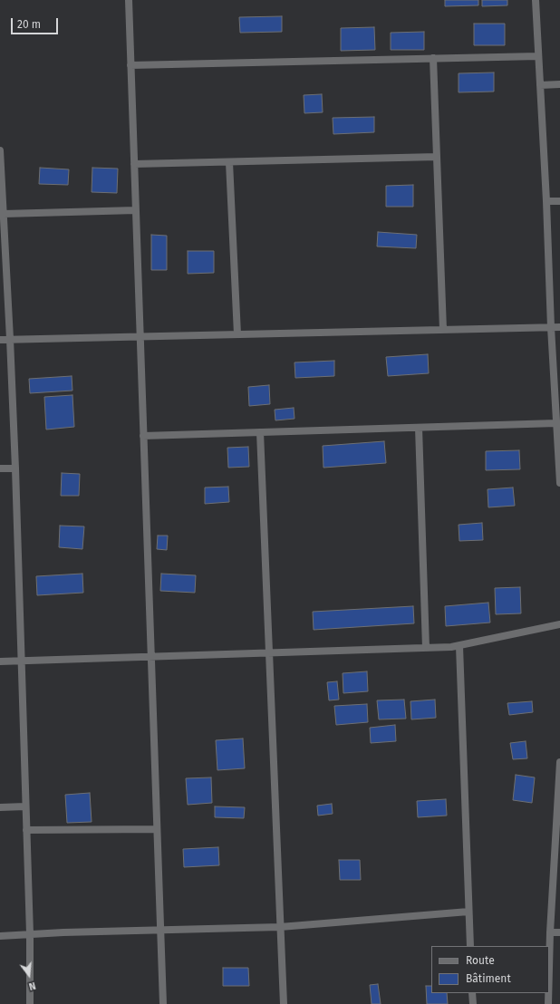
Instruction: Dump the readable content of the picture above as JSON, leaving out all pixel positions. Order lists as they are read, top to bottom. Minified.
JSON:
{"legend":["Route","Bâtiment"],"scale_bar":"20 m","north":"bottom"}
